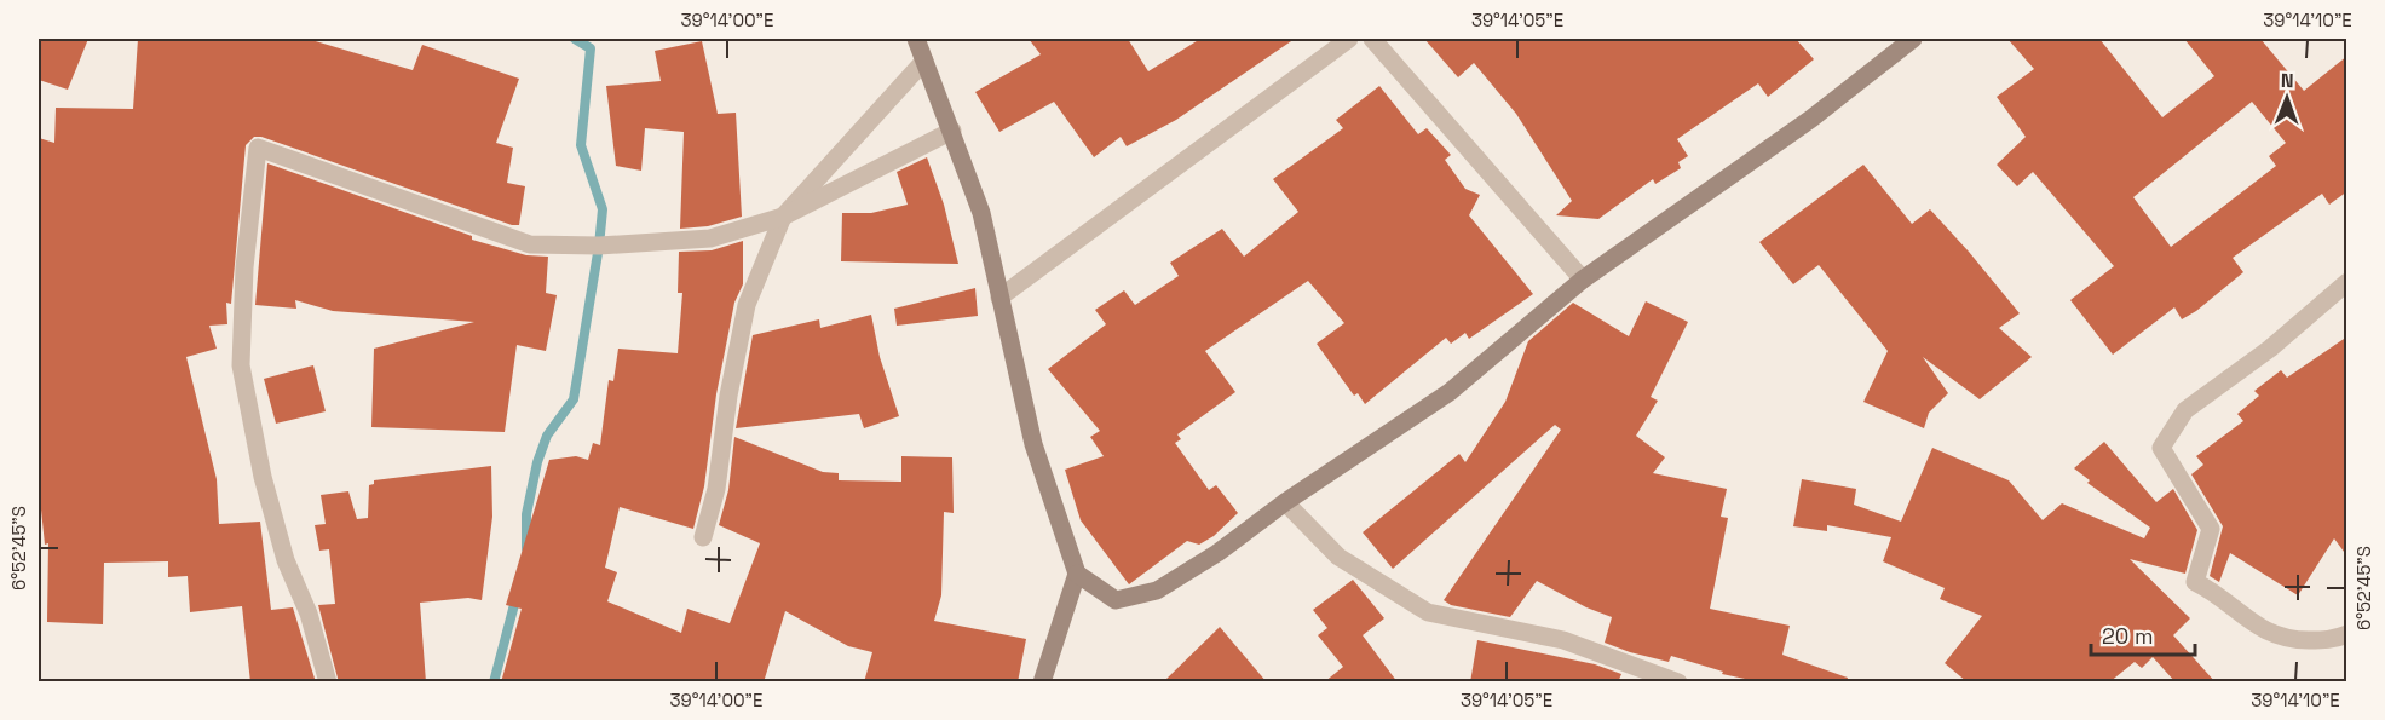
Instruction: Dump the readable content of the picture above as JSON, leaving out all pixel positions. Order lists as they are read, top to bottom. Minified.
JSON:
{"scale_bar":"20 m","north":"top","coordinates":["39°14'00\"E","39°14'05\"E","39°14'10\"E","6°52'45\"S"]}
